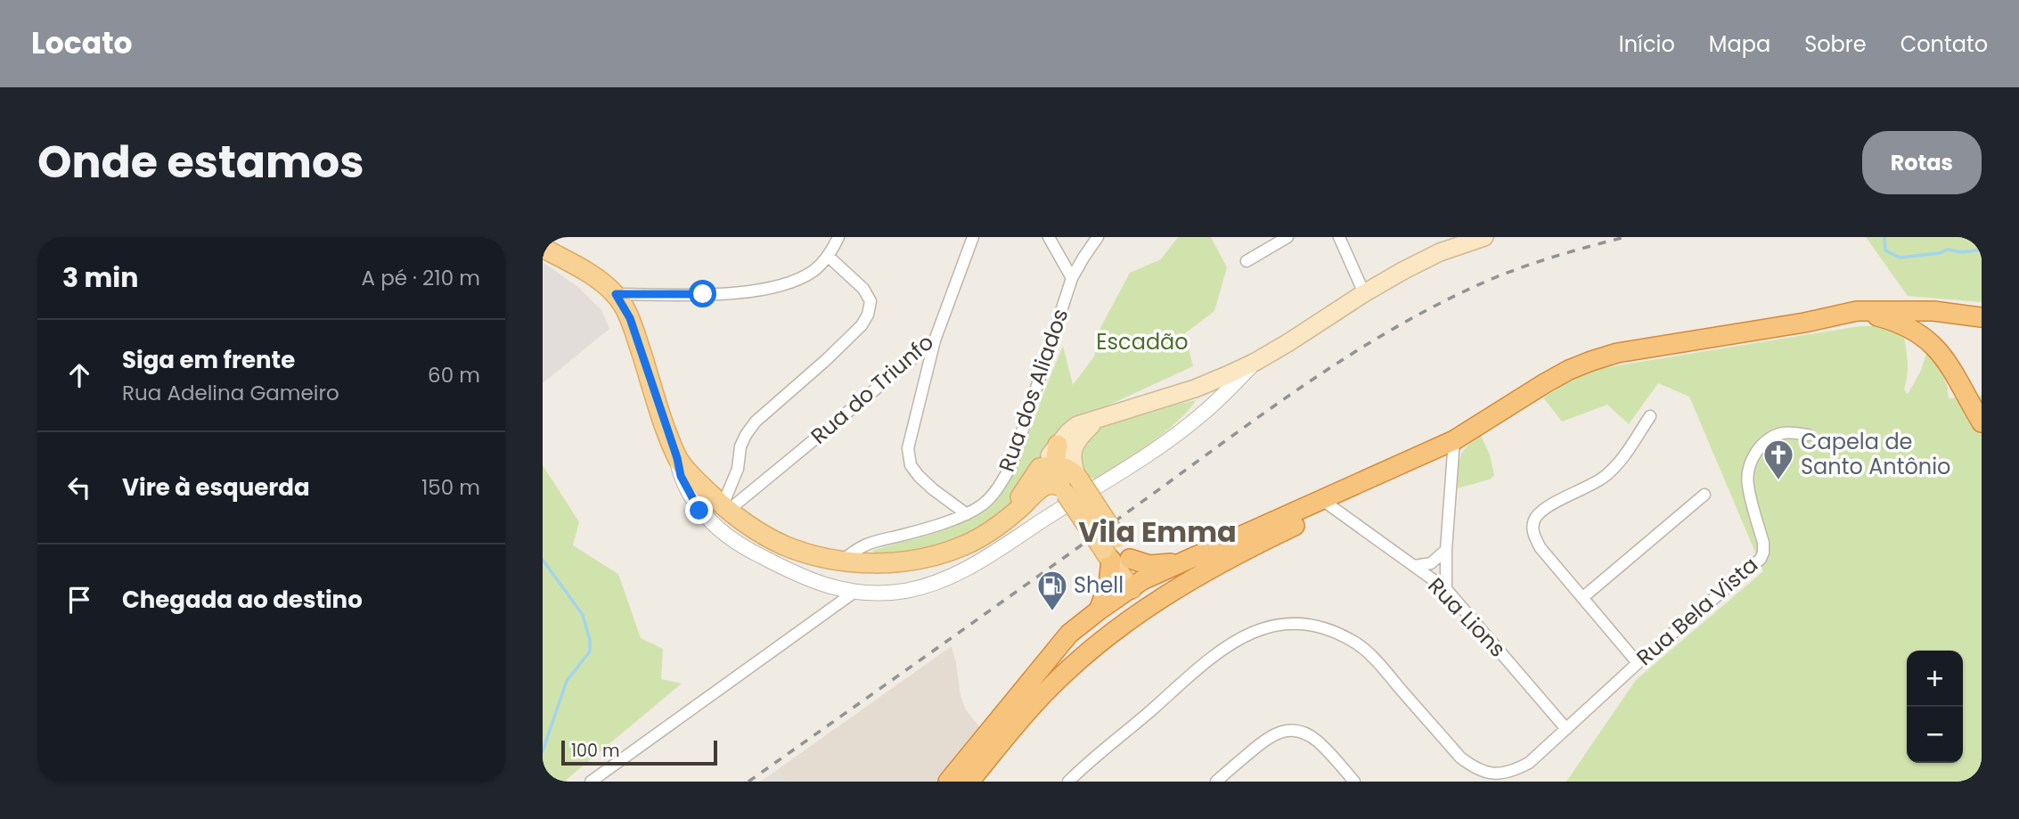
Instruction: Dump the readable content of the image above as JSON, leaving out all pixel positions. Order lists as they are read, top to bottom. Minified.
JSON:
{"streets":{"street":["Rua do Triunfo","Rua dos Aliados","Rua Bela Vista","Rua Lions"]},"crossings":[["Rua Bela Vista","Rua Lions"]],"districts":["Vila Emma"],"parks":["Escadão"],"places":{"church":["Capela de Santo Antônio"],"fuel station":["Shell"]},"scale_bar":"100 m","page":{"header":"Locato","nav":["Início","Mapa","Sobre","Contato"],"title":"Onde estamos","buttons":"Rotas","heading":["3 min","A pé · 210 m"],"list":[["Siga em frente","Rua Adelina Gameiro","60 m"],["Vire à esquerda","150 m"],"Chegada ao destino"],"map_buttons":["+","−"],"scale":"100 m"}}
